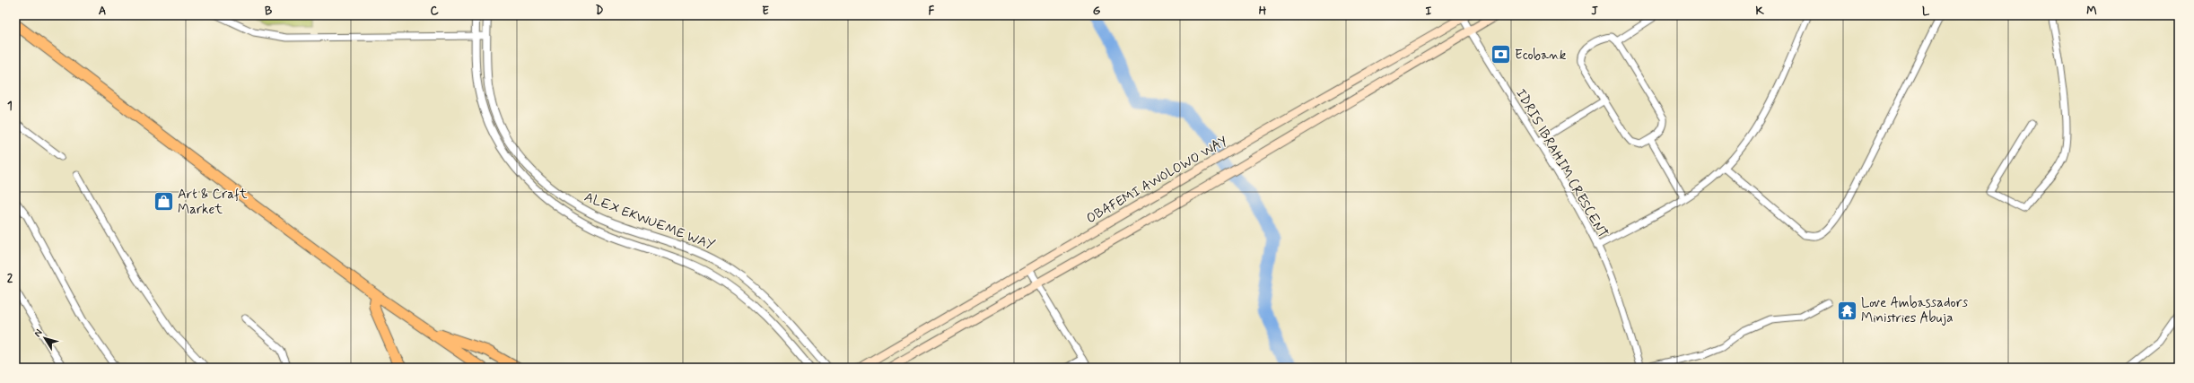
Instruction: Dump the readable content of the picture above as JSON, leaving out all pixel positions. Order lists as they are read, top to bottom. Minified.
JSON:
{"streets":{"main road":["OBAFEMI AWOLOWO WAY"],"street":["IDRIS IBRAHIM CRESCENT","ALEX EKWUEME WAY"]},"crossings":[["IDRIS IBRAHIM CRESCENT","OBAFEMI AWOLOWO WAY"]],"places":{"bank":["Ecobank"],"shop":["Art & Craft Market"],"temple":["Love Ambassadors Ministries Abuja"]},"north":"top left","grid":{"columns":["A","B","C","D","E","F","G","H","I","J","K","L","M"],"rows":["1","2"]}}
